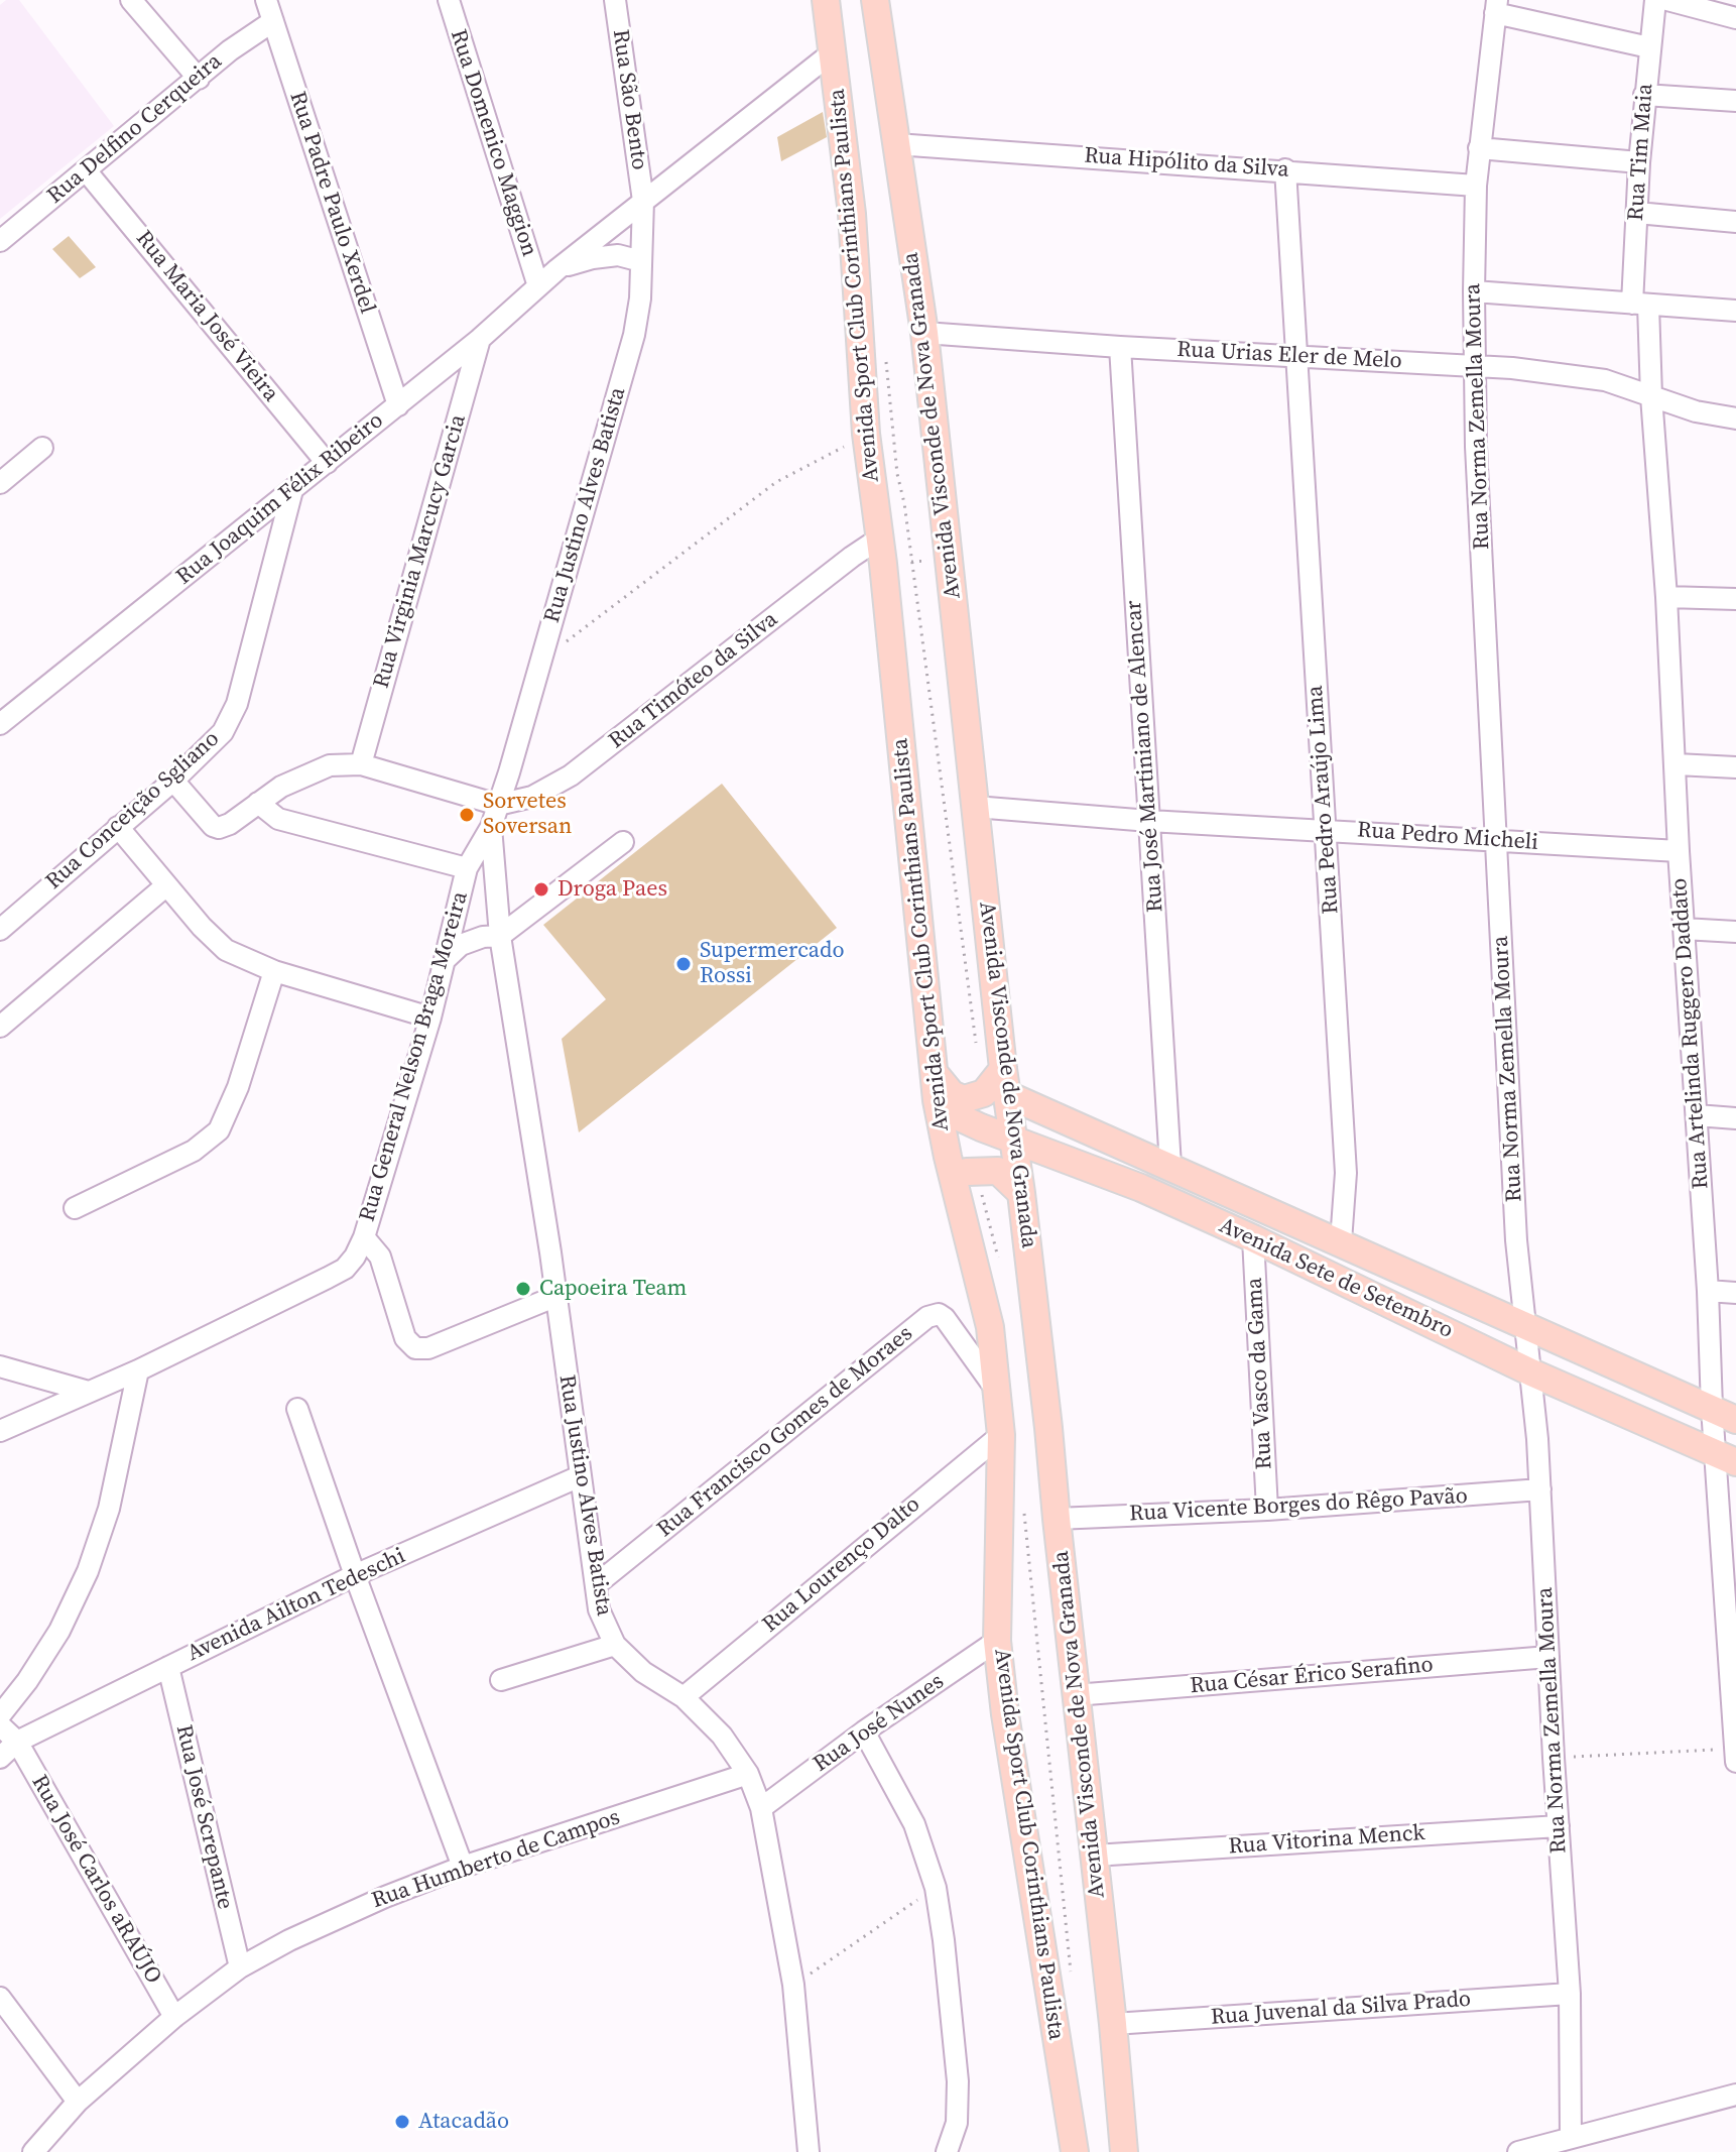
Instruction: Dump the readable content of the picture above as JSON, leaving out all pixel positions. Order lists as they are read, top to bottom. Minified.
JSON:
{"streets":{"main road":["Avenida Sport Club Corinthians Paulista","Avenida Visconde de Nova Granada","Avenida Sete de Setembro"],"street":["Rua São Bento","Rua Delfino Cerqueira","Rua Domenico Maggion","Rua Tim Maia","Rua Hipólito da Silva","Rua Padre Paulo Xerdel","Rua Maria José Vieira","Rua Urias Eler de Melo","Rua Norma Zemella Moura","Rua Joaquim Félix Ribeiro","Rua Justino Alves Batista","Rua Virginia Marcucy Garcia","Rua Timóteo da Silva","Rua José Martiniano de Alencar","Rua Pedro Araújo Lima","Rua Conceição Sgliano","Rua Pedro Micheli","Rua Artelinda Ruggero Daddato","Rua General Nelson Braga Moreira","Rua Vasco da Gama","Rua Francisco Gomes de Moraes","Rua Vicente Borges do Rêgo Pavão","Rua Lourenço Dalto","Avenida Ailton Tedeschi","Rua César Érico Serafino","Rua José Nunes","Rua José Screpante","Rua Vitorina Menck","Rua Humberto de Campos","Rua José Carlos aRAÚJO","Rua Juvenal da Silva Prado"]},"crossings":[["Rua São Bento","Rua Joaquim Félix Ribeiro"],["Rua São Bento","Rua Justino Alves Batista"],["Rua Delfino Cerqueira","Rua Padre Paulo Xerdel"],["Rua Delfino Cerqueira","Rua Maria José Vieira"],["Rua Domenico Maggion","Rua Joaquim Félix Ribeiro"],["Rua Tim Maia","Rua Artelinda Ruggero Daddato"],["Rua Hipólito da Silva","Rua Norma Zemella Moura"],["Rua Hipólito da Silva","Avenida Visconde de Nova Granada"],["Rua Hipólito da Silva","Rua Pedro Araújo Lima"],["Rua Padre Paulo Xerdel","Rua Joaquim Félix Ribeiro"],["Avenida Sport Club Corinthians Paulista","Rua Joaquim Félix Ribeiro"],["Avenida Sport Club Corinthians Paulista","Rua Timóteo da Silva"],["Avenida Sport Club Corinthians Paulista","Avenida Sete de Setembro"],["Avenida Sport Club Corinthians Paulista","Rua Francisco Gomes de Moraes"],["Avenida Sport Club Corinthians Paulista","Rua Lourenço Dalto"],["Avenida Sport Club Corinthians Paulista","Rua José Nunes"],["Rua Maria José Vieira","Rua Joaquim Félix Ribeiro"],["Rua Urias Eler de Melo","Rua Norma Zemella Moura"],["Rua Urias Eler de Melo","Avenida Visconde de Nova Granada"],["Rua Urias Eler de Melo","Rua José Martiniano de Alencar"],["Rua Urias Eler de Melo","Rua Pedro Araújo Lima"],["Rua Urias Eler de Melo","Rua Artelinda Ruggero Daddato"],["Rua Norma Zemella Moura","Rua Pedro Micheli"],["Rua Norma Zemella Moura","Avenida Sete de Setembro"],["Rua Norma Zemella Moura","Rua Vicente Borges do Rêgo Pavão"],["Rua Norma Zemella Moura","Rua César Érico Serafino"],["Rua Norma Zemella Moura","Rua Vitorina Menck"],["Rua Norma Zemella Moura","Rua Juvenal da Silva Prado"],["Avenida Visconde de Nova Granada","Rua Pedro Micheli"],["Avenida Visconde de Nova Granada","Avenida Sete de Setembro"],["Avenida Visconde de Nova Granada","Rua Vicente Borges do Rêgo Pavão"],["Avenida Visconde de Nova Granada","Rua César Érico Serafino"],["Avenida Visconde de Nova Granada","Rua Vitorina Menck"],["Avenida Visconde de Nova Granada","Rua Juvenal da Silva Prado"],["Rua Joaquim Félix Ribeiro","Rua Justino Alves Batista"],["Rua Joaquim Félix Ribeiro","Rua Virginia Marcucy Garcia"],["Rua Joaquim Félix Ribeiro","Rua Conceição Sgliano"],["Rua Justino Alves Batista","Rua Timóteo da Silva"],["Rua Justino Alves Batista","Rua General Nelson Braga Moreira"],["Rua Justino Alves Batista","Rua Francisco Gomes de Moraes"],["Rua Justino Alves Batista","Rua Lourenço Dalto"],["Rua Justino Alves Batista","Avenida Ailton Tedeschi"],["Rua Justino Alves Batista","Rua José Nunes"],["Rua Justino Alves Batista","Rua Humberto de Campos"],["Rua Timóteo da Silva","Rua General Nelson Braga Moreira"],["Rua José Martiniano de Alencar","Rua Pedro Micheli"],["Rua José Martiniano de Alencar","Avenida Sete de Setembro"],["Rua Pedro Araújo Lima","Rua Pedro Micheli"],["Rua Pedro Araújo Lima","Avenida Sete de Setembro"],["Rua Pedro Micheli","Rua Artelinda Ruggero Daddato"],["Rua Artelinda Ruggero Daddato","Avenida Sete de Setembro"],["Avenida Sete de Setembro","Rua Vasco da Gama"],["Rua Vasco da Gama","Rua Vicente Borges do Rêgo Pavão"],["Avenida Ailton Tedeschi","Rua José Screpante"],["Avenida Ailton Tedeschi","Rua José Carlos aRAÚJO"],["Rua José Screpante","Rua Humberto de Campos"],["Rua Humberto de Campos","Rua José Carlos aRAÚJO"]],"places":["Sorvetes Soversan","Droga Paes","Supermercado Rossi","Capoeira Team","Atacadão"]}
